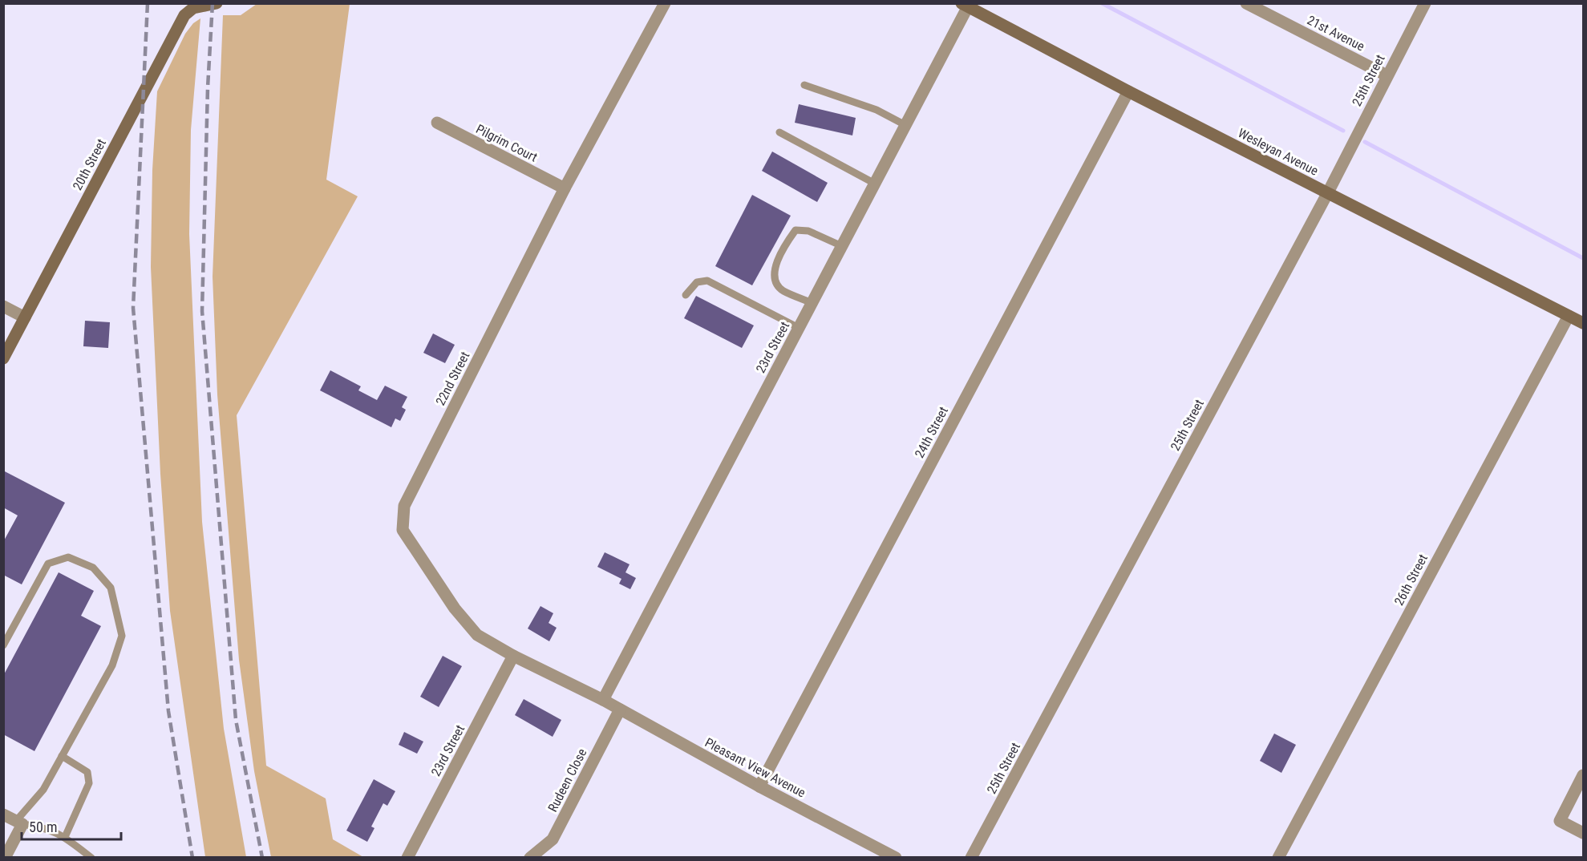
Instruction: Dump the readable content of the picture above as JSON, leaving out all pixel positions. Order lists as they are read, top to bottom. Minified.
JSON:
{"streets":{"street":["21st Avenue","25th Street","Pilgrim Court","Wesleyan Avenue","20th Street","23rd Street","22nd Street","24th Street","26th Street","Pleasant View Avenue","Rudeen Close"]},"crossings":[["21st Avenue","25th Street"],["25th Street","Wesleyan Avenue"],["Pilgrim Court","22nd Street"],["Wesleyan Avenue","23rd Street"],["Wesleyan Avenue","24th Street"],["Wesleyan Avenue","26th Street"],["23rd Street","22nd Street"],["23rd Street","Pleasant View Avenue"],["22nd Street","Pleasant View Avenue"],["24th Street","Pleasant View Avenue"],["Pleasant View Avenue","Rudeen Close"]],"scale_bar":"50 m"}
